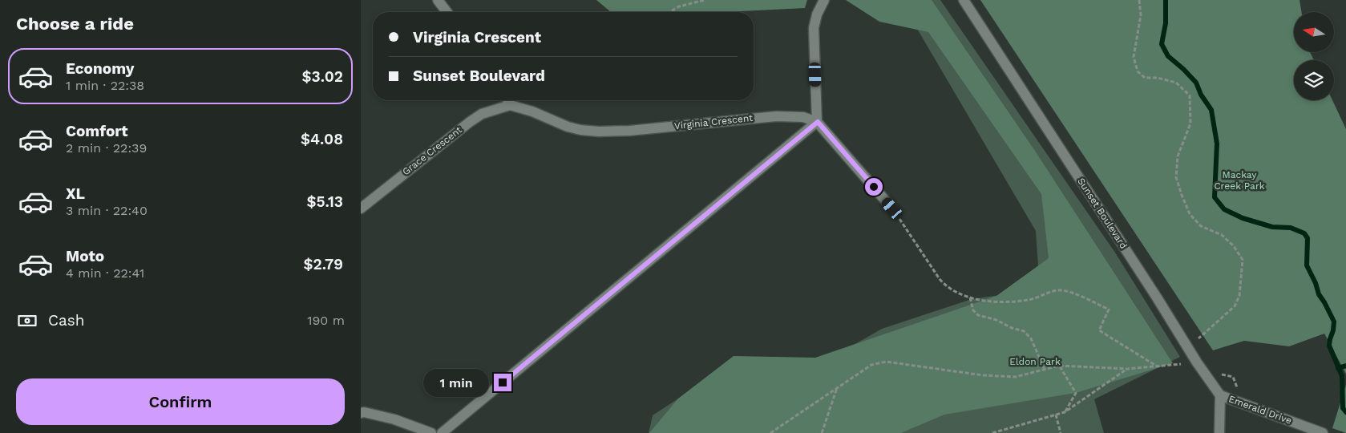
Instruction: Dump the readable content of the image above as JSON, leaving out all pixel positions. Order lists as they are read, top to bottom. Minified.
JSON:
{"streets":{"street":["Virginia Crescent","Grace Crescent","Sunset Boulevard","Emerald Drive"]},"crossings":[["Virginia Crescent","Grace Crescent"],["Sunset Boulevard","Emerald Drive"]],"parks":["Mackay Creek Park","Eldon Park"],"north":"left","page":{"heading":"Choose a ride","banner":["Virginia Crescent","Sunset Boulevard"],"list":[{"name":"Economy","note":"1 min · 22:38","value":"$3.02"},{"name":"Comfort","note":"2 min · 22:39","value":"$4.08"},{"name":"XL","note":"3 min · 22:40","value":"$5.13"},{"name":"Moto","note":"4 min · 22:41","value":"$2.79"}],"pay":["Cash","190 m"],"bubble":"1 min","buttons":"Confirm"}}
